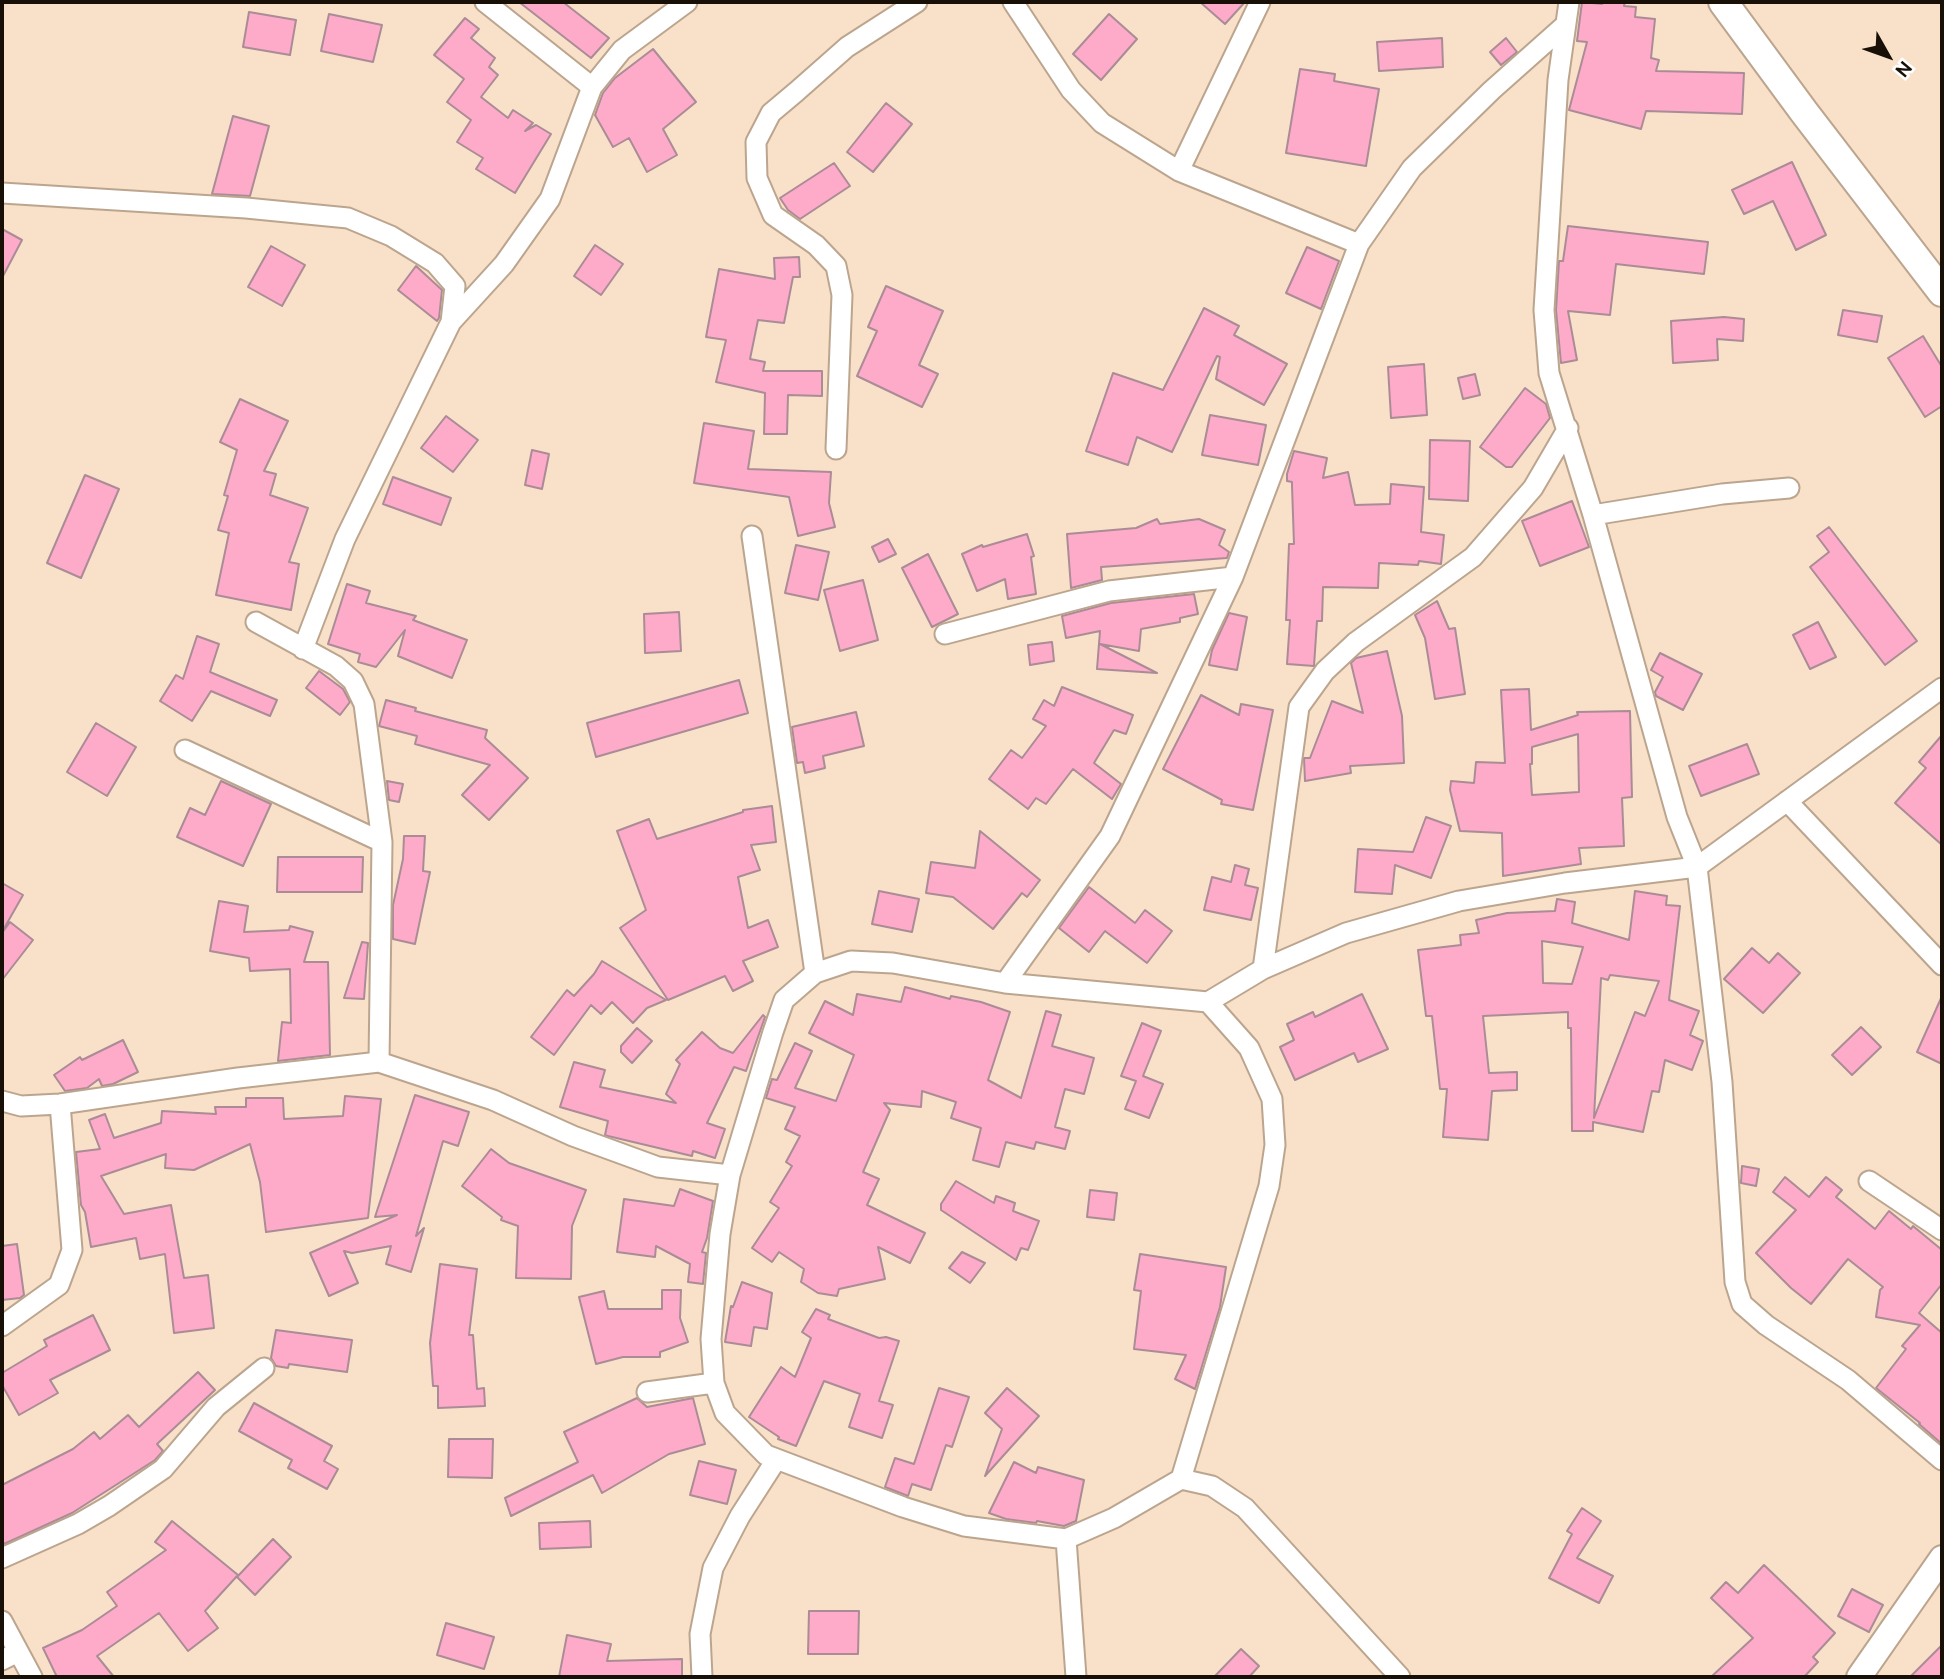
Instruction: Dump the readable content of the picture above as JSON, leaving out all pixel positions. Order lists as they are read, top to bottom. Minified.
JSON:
{"north":"bottom right"}
